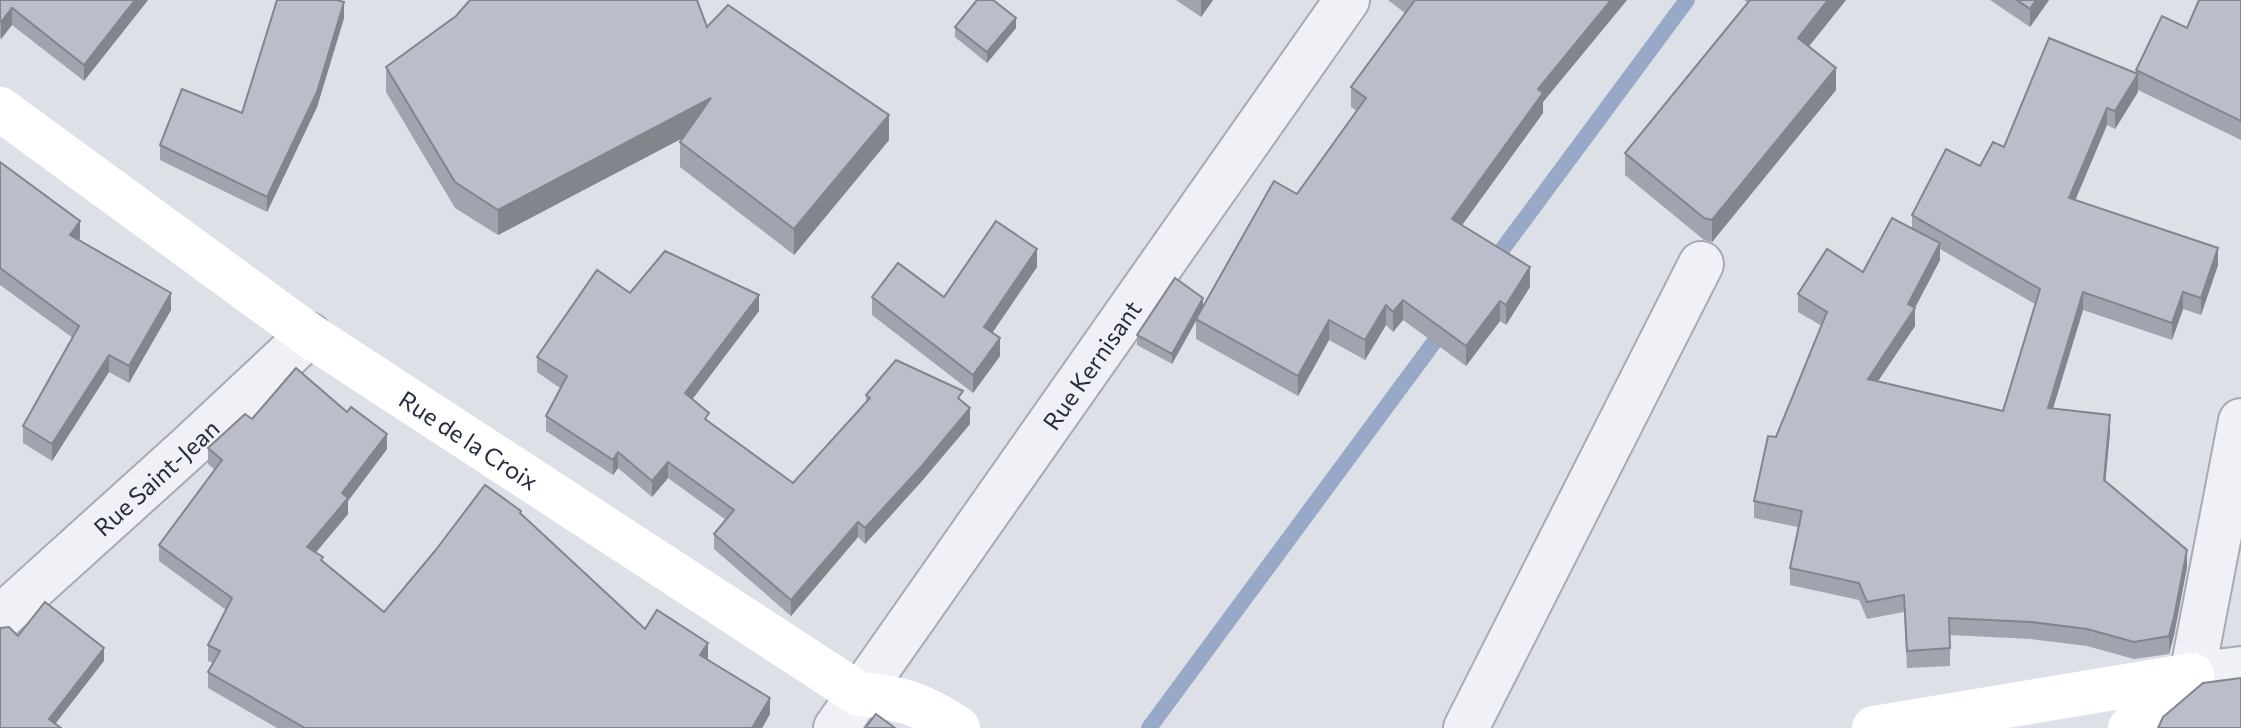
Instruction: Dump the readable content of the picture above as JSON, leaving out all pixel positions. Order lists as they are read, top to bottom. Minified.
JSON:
{"streets":{"street":["Rue Kernisant","Rue de la Croix","Rue Saint-Jean"]},"crossings":[["Rue Kernisant","Rue de la Croix"],["Rue de la Croix","Rue Saint-Jean"]]}
